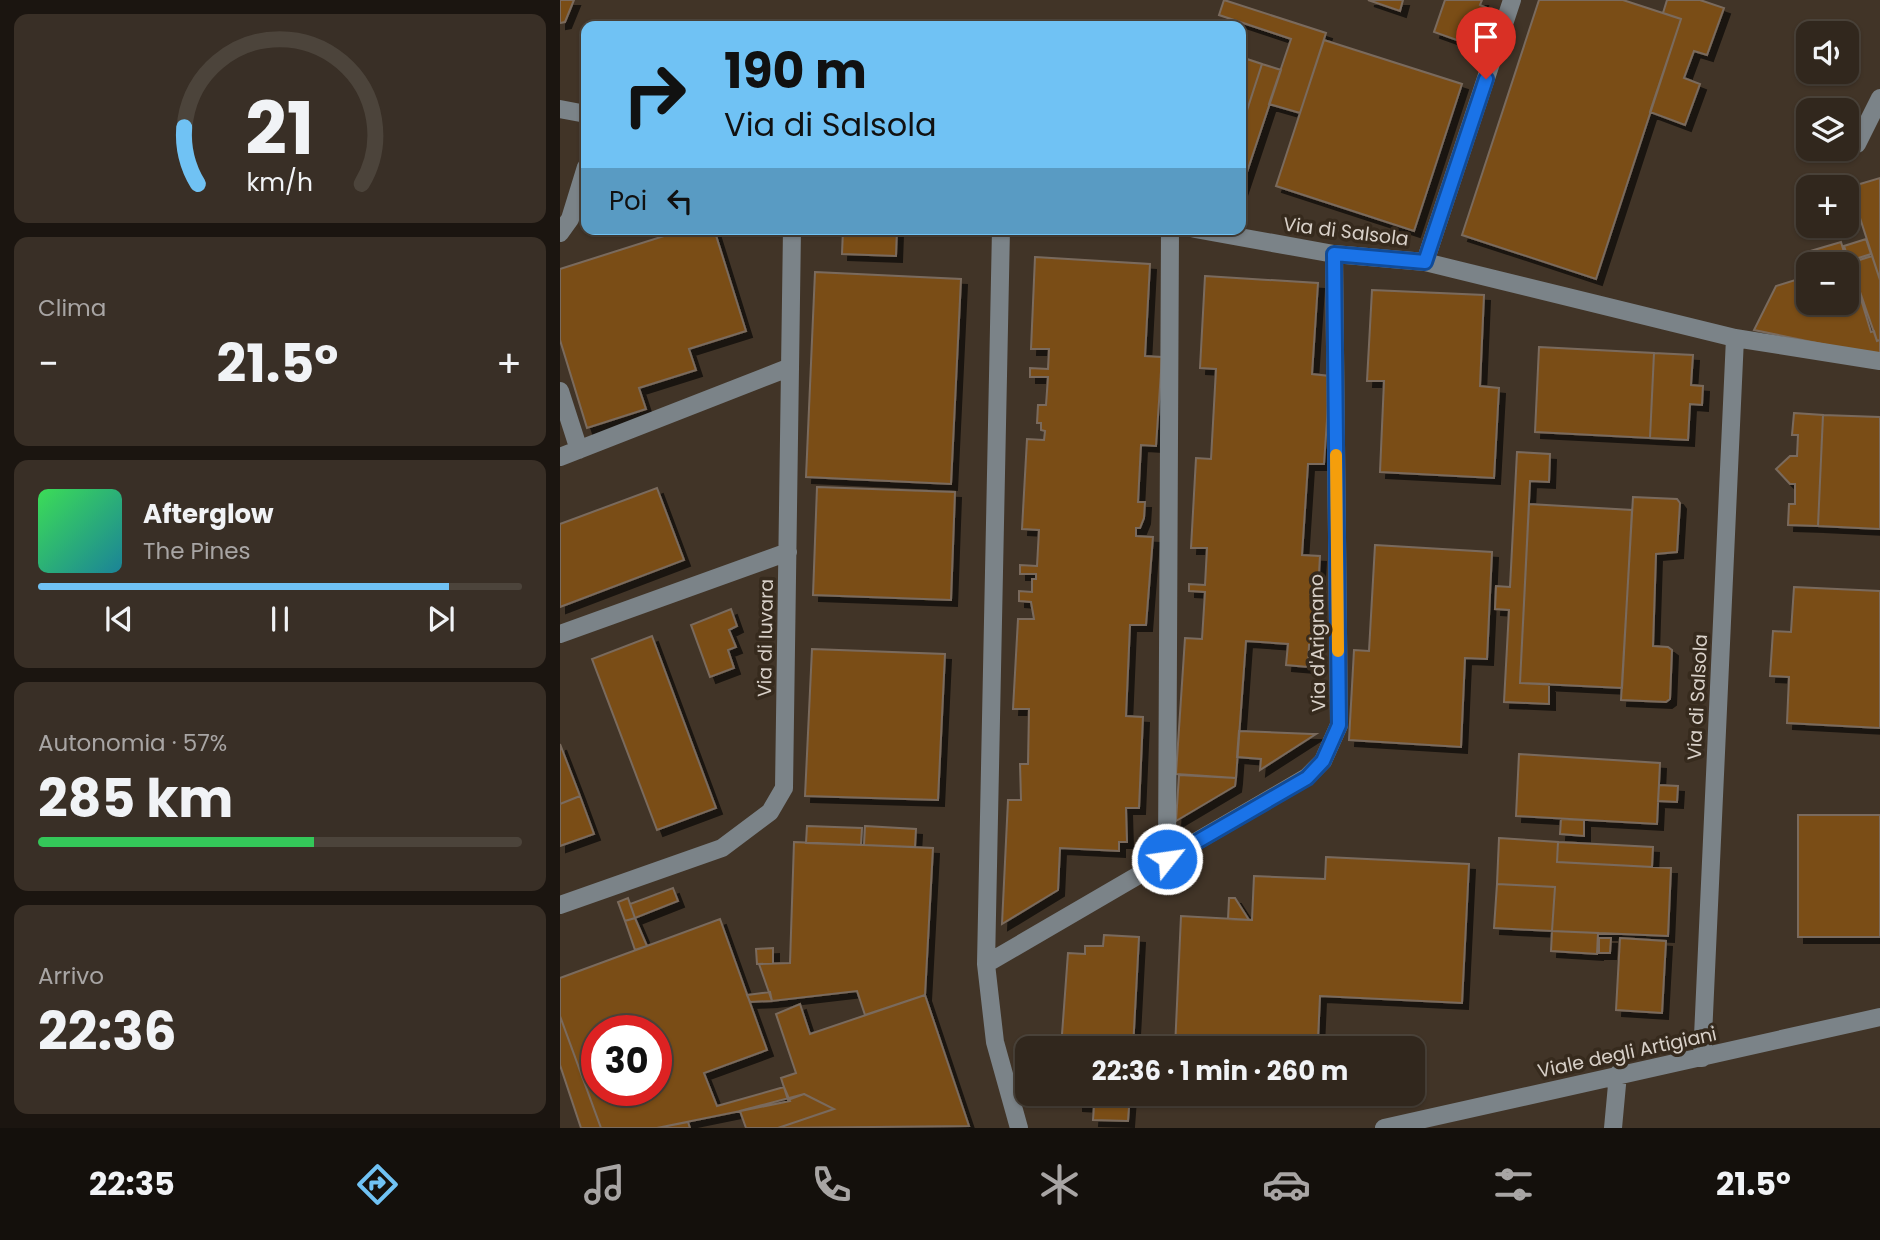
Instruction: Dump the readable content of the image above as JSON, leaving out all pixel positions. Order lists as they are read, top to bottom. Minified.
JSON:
{"streets":{"street":["Via di Salsola","Via di Iuvara","Via d'Arignano","Viale degli Artigiani"]},"crossings":[["Via di Salsola","Via d'Arignano"],["Via di Salsola","Viale degli Artigiani"]],"page":{"map_buttons":["+","−"],"turn":["190 m","Via di Salsola"],"then":"Poi","tile":["Clima",["Autonomia · 57%","285 km"],["Arrivo","22:36"]],"heat":["−","21.5°","+"],"song":["Afterglow","The Pines"],"limit":"30","trip":"22:36 · 1 min · 260 m","tabs":["22:35","21.5°"],"gauge":["21","km/h"]}}
